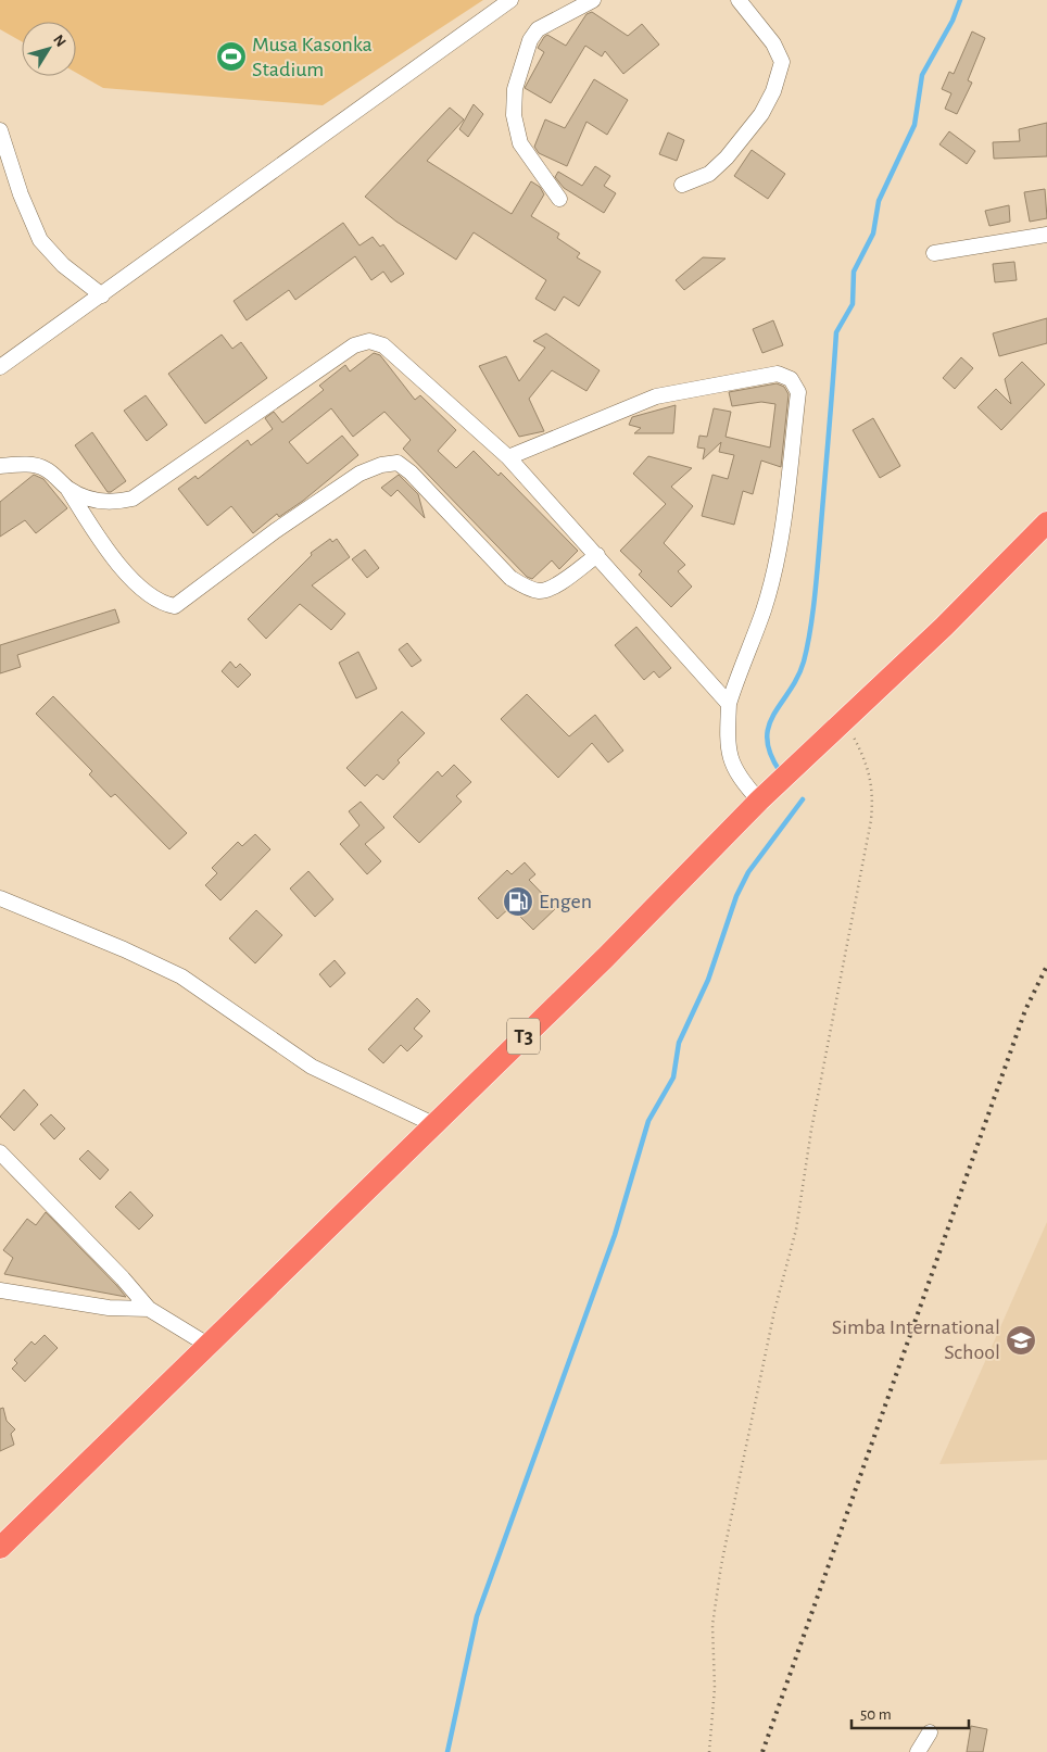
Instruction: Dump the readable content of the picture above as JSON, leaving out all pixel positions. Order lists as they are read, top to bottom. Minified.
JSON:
{"streets":{"highway":["T3"]},"places":{"sports":["Musa Kasonka Stadium"],"fuel station":["Engen"],"school or university":["Simba International School"]},"scale_bar":"50 m","north":"top right"}
